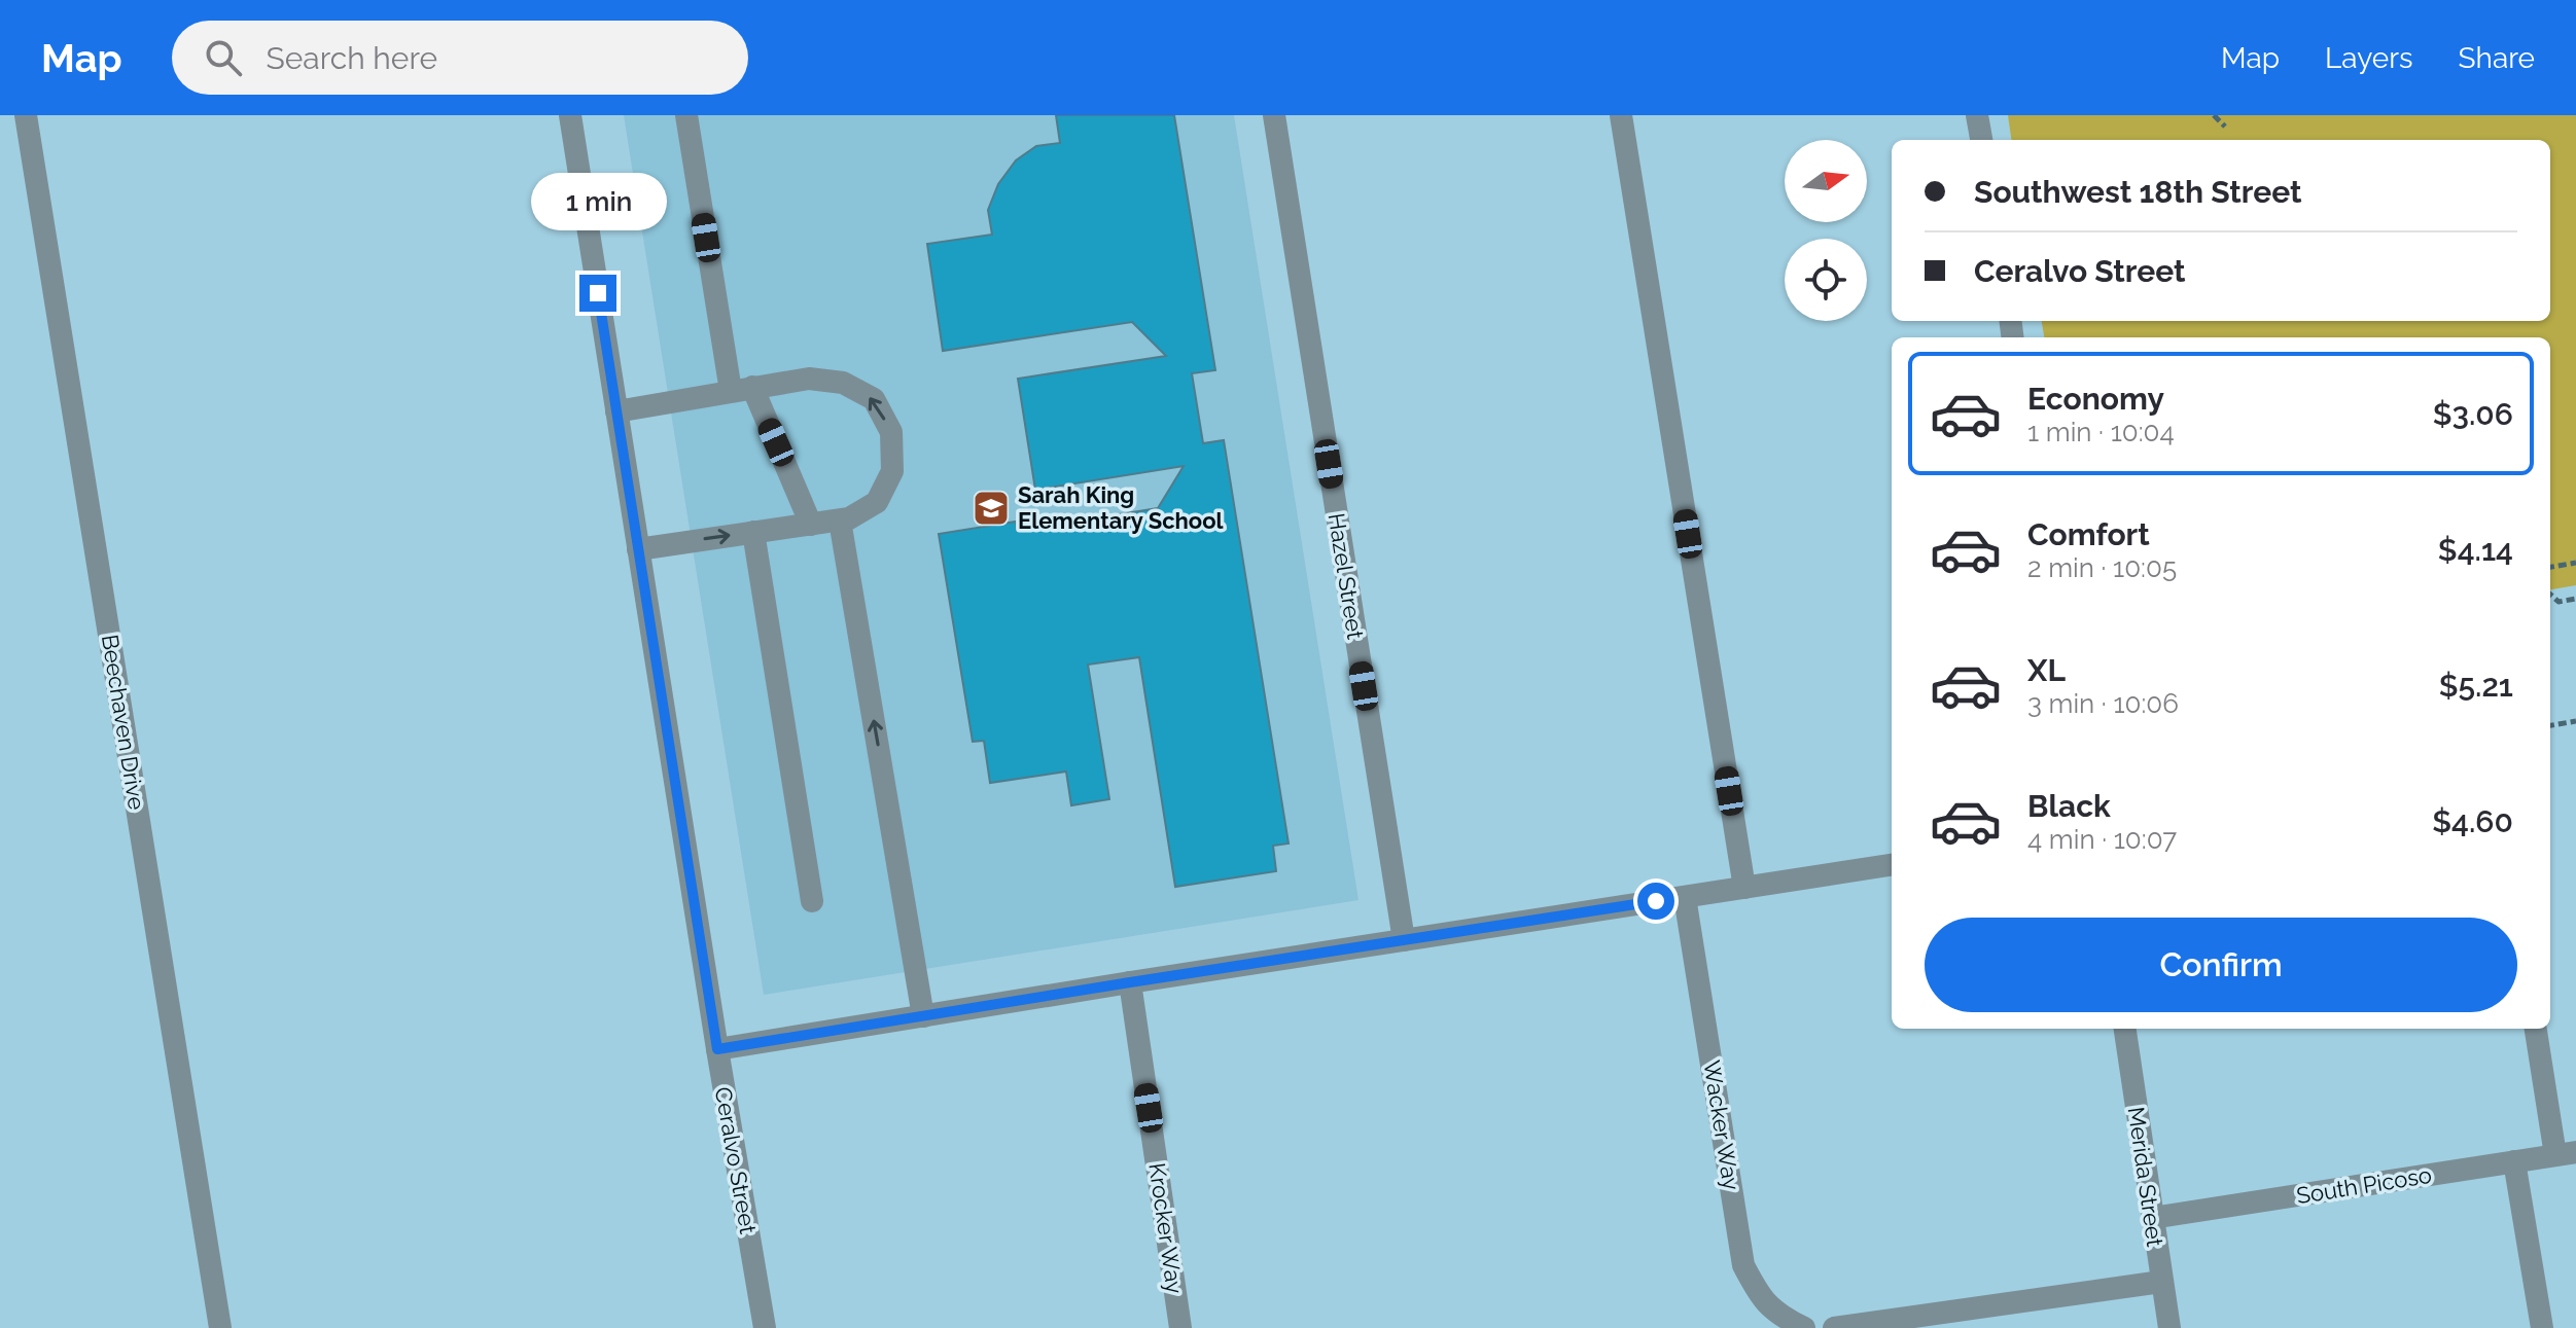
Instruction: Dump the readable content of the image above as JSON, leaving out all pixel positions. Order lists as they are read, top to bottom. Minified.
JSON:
{"streets":{"street":["Hazel Street","Beechaven Drive","Wacker Way","Ceralvo Street","Merida Street","South Picoso","Krocker Way"]},"crossings":[["Merida Street","South Picoso"]],"places":{"school or university":["Sarah King Elementary School"]},"north":"right","page":{"header":"Map","search":"Search here","nav":["Map","Layers","Share"],"banner":["Southwest 18th Street","Ceralvo Street"],"bubble":"1 min","list":[{"name":"Economy","note":"1 min · 10:04","value":"$3.06"},{"name":"Comfort","note":"2 min · 10:05","value":"$4.14"},{"name":"XL","note":"3 min · 10:06","value":"$5.21"},{"name":"Black","note":"4 min · 10:07","value":"$4.60"}],"buttons":"Confirm"}}
